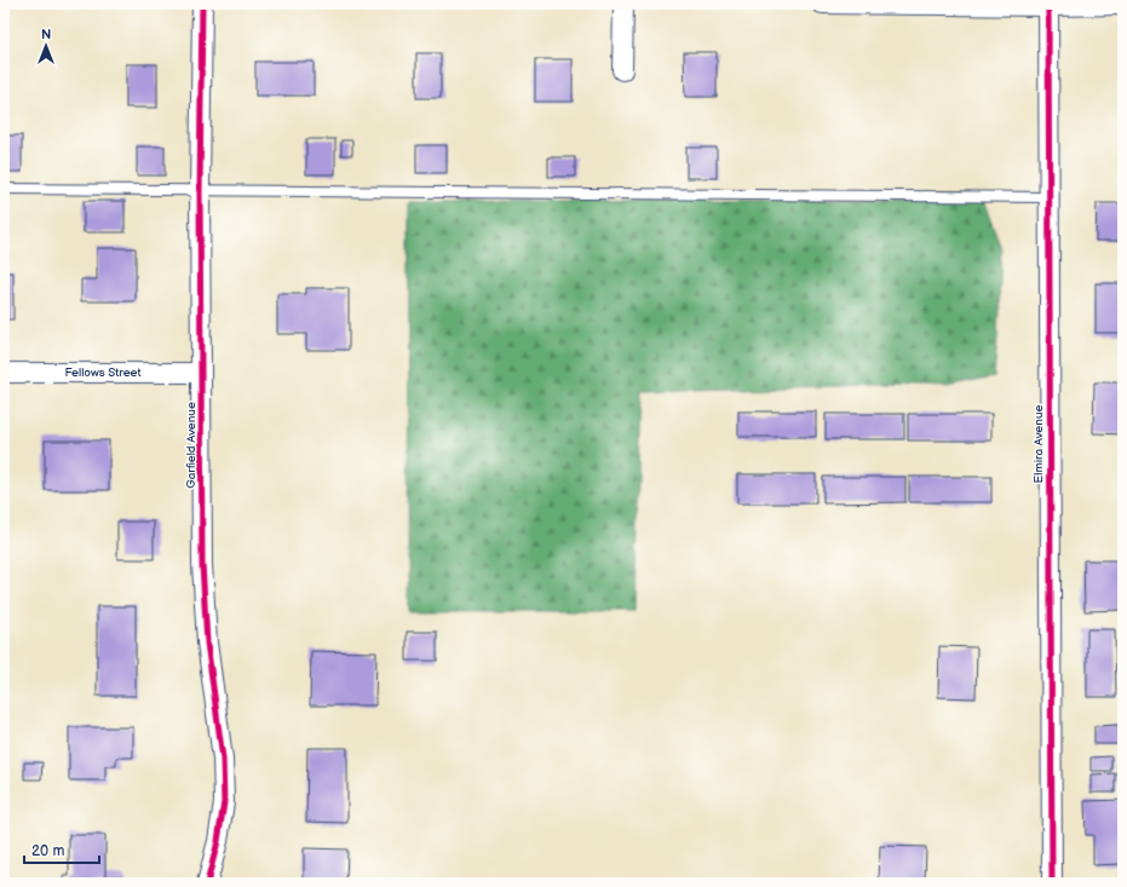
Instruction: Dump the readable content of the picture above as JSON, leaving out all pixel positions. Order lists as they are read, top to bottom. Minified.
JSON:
{"streets":{"street":["Fellows Street","Elmira Avenue","Garfield Avenue"]},"crossings":[["Fellows Street","Garfield Avenue"]],"scale_bar":"20 m","north":"top"}
